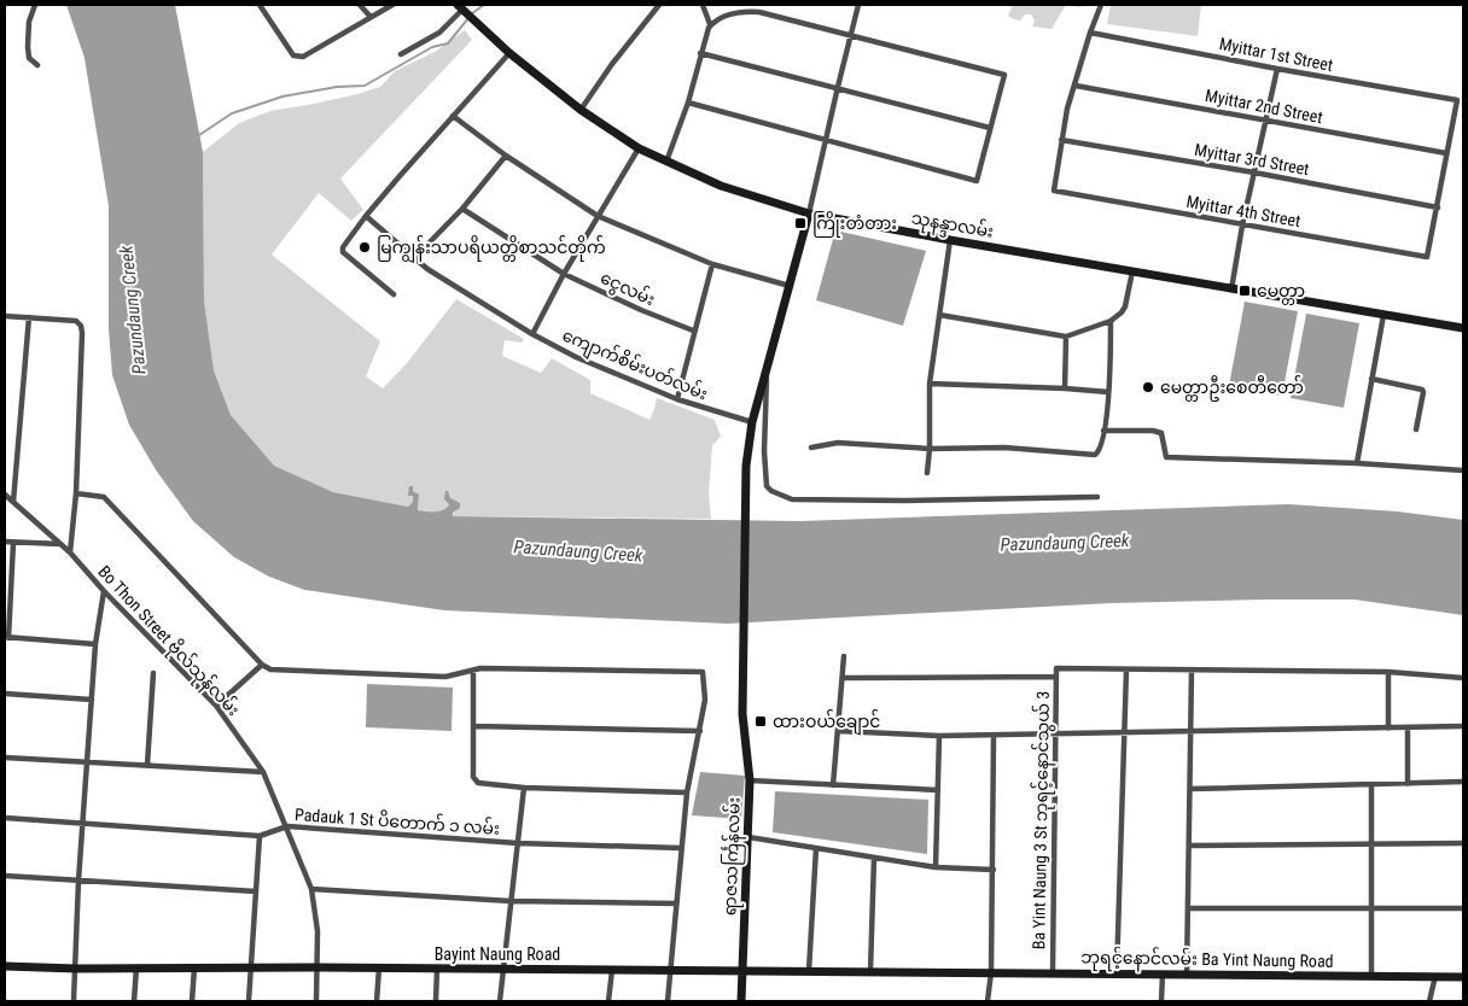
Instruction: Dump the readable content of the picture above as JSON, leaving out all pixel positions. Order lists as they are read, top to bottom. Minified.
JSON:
{"streets":{"main road":["သုနန္ဒာလမ်း","ရာဇသင်္ကြန်လမ်း","Bayint Naung Road","ဘုရင့်နောင်လမ်း Ba Yint Naung Road"],"street":["Myittar 1st Street","Myittar 2nd Street","Myittar 3rd Street","Myittar 4th Street","ငွေလမ်း","ကျောက်စိမ်းပတ်လမ်း","Bo Thon Street ဗိုလ်သုန်လမ်း","Ba Yint Naung 3 St ဘုရင့်နောင်သွယ် 3","Padauk 1 St ပိတောက် ၁ လမ်း"]},"crossings":[["Myittar 1st Street","Myittar 2nd Street"],["Myittar 3rd Street","Myittar 4th Street"],["ကျောက်စိမ်းပတ်လမ်း","ရာဇသင်္ကြန်လမ်း"],["Bo Thon Street ဗိုလ်သုန်လမ်း","Padauk 1 St ပိတောက် ၁ လမ်း"],["Bo Thon Street ဗိုလ်သုန်လမ်း","Bayint Naung Road"],["Ba Yint Naung 3 St ဘုရင့်နောင်သွယ် 3","ဘုရင့်နောင်လမ်း Ba Yint Naung Road"],["ရာဇသင်္ကြန်လမ်း","Bayint Naung Road"],["Bayint Naung Road","ဘုရင့်နောင်လမ်း Ba Yint Naung Road"]],"water":["Pazundaung Creek"],"places":{"transit":["ကြိုးတံတား","မေတ္တာ","ထားဝယ်ချောင်"],"other":["မြကျွန်းသာပရိယတ္တိစာသင်တိုက်","မေတ္တာဦးစေတီတော်"]}}
